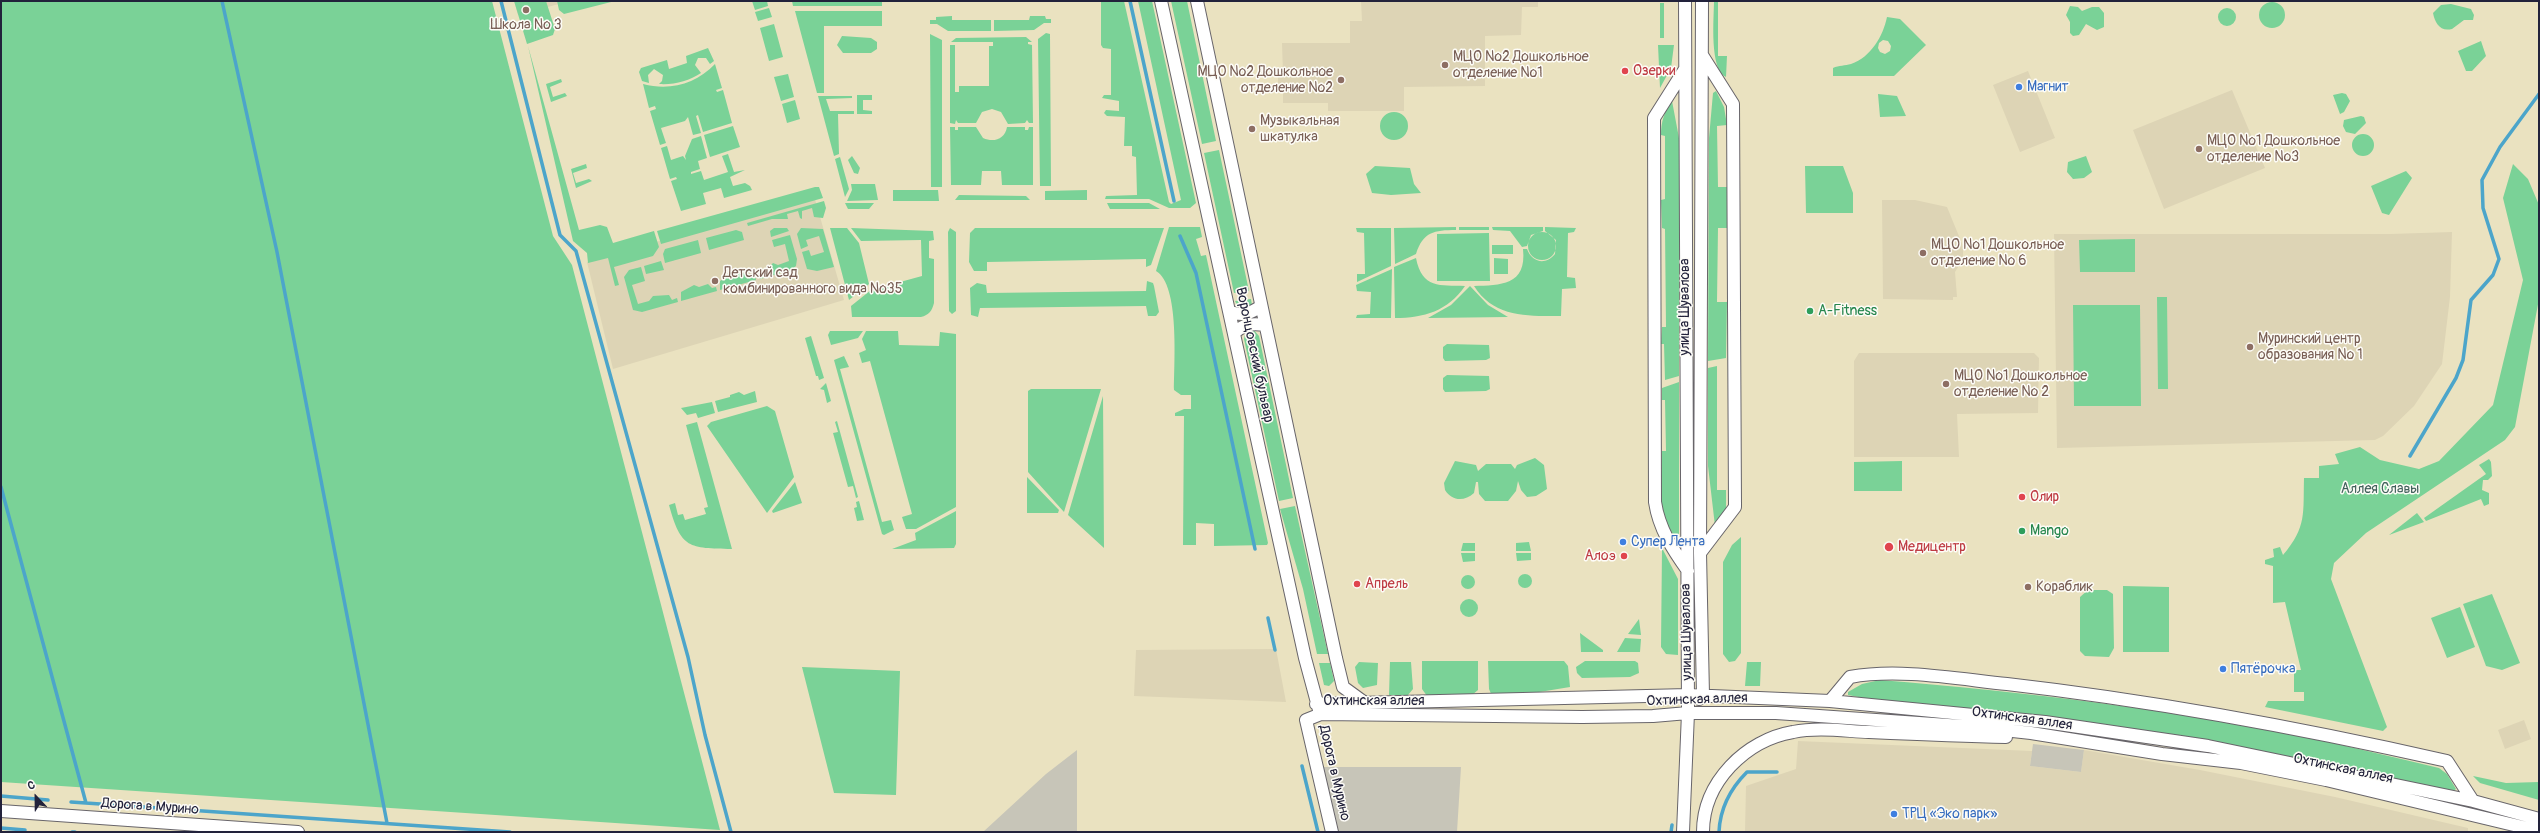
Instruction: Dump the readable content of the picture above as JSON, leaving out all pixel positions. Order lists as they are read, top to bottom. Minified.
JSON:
{"streets":{"street":["улица Шувалова","Воронцовский бульвар","Охтинская аллея","Дорога в Мурино"]},"crossings":[["улица Шувалова","Охтинская аллея"],["Воронцовский бульвар","Охтинская аллея"],["Охтинская аллея","Дорога в Мурино"]],"parks":["Аллея Славы"],"places":["Школа № 3","МЦО №2 Дошкольное отделение №1","Озерки","МЦО №2 Дошкольное отделение №2","Магнит","Музыкальная шкатулка","МЦО №1 Дошкольное отделение №3","МЦО №1 Дошкольное отделение № 6","Детский сад комбинированного вида №35","A-Fitness","Муринский центр образования № 1","МЦО №1 Дошкольное отделение № 2","Олир","Mango","Супер Лента","Медицентр","Алоэ","Апрель","Кораблик","Пятёрочка","ТРЦ «Эко парк»"],"north":"top"}
